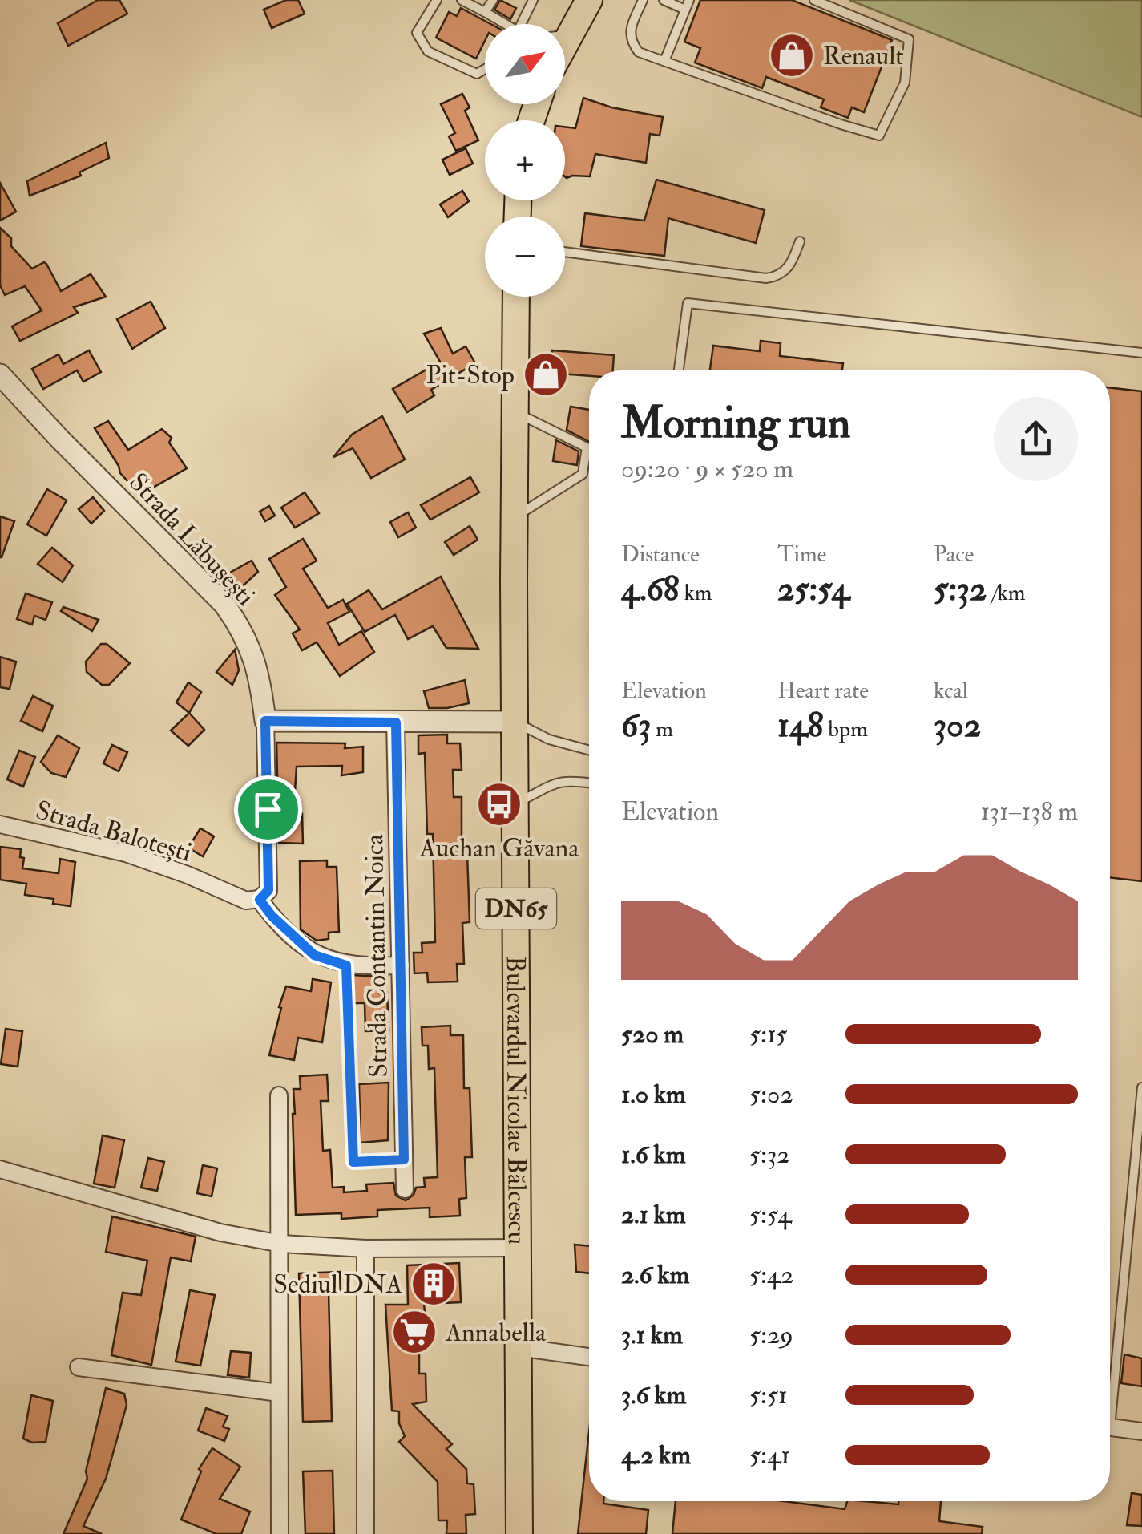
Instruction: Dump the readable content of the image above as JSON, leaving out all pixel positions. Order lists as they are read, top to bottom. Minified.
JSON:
{"streets":{"main road":["DN65","Bulevardul Nicolae Bălcescu"],"street":["Strada Lăbușești","Strada Balotești","Strada Contantin Noica"]},"places":{"shop":["Renault","Pit-Stop"],"bus stop":["Auchan Găvana"],"building":["Sediul DNA"],"supermarket":["Annabella"]},"north":"top right","page":{"map_buttons":["+","−"],"heading":["Morning run","09:20 · 9 × 520 m"],"stats":[["Distance","4.68 km"],["Time","25:54"],["Pace","5:32 /km"],["Elevation","63 m"],["Heart rate","148 bpm"],["kcal","302"]],"chart":["Elevation","131–138 m"],"list":[{"name":"520 m","note":"5:15"},{"name":"1.0 km","note":"5:02"},{"name":"1.6 km","note":"5:32"},{"name":"2.1 km","note":"5:54"},{"name":"2.6 km","note":"5:42"},{"name":"3.1 km","note":"5:29"},{"name":"3.6 km","note":"5:51"},{"name":"4.2 km","note":"5:41"}]}}
